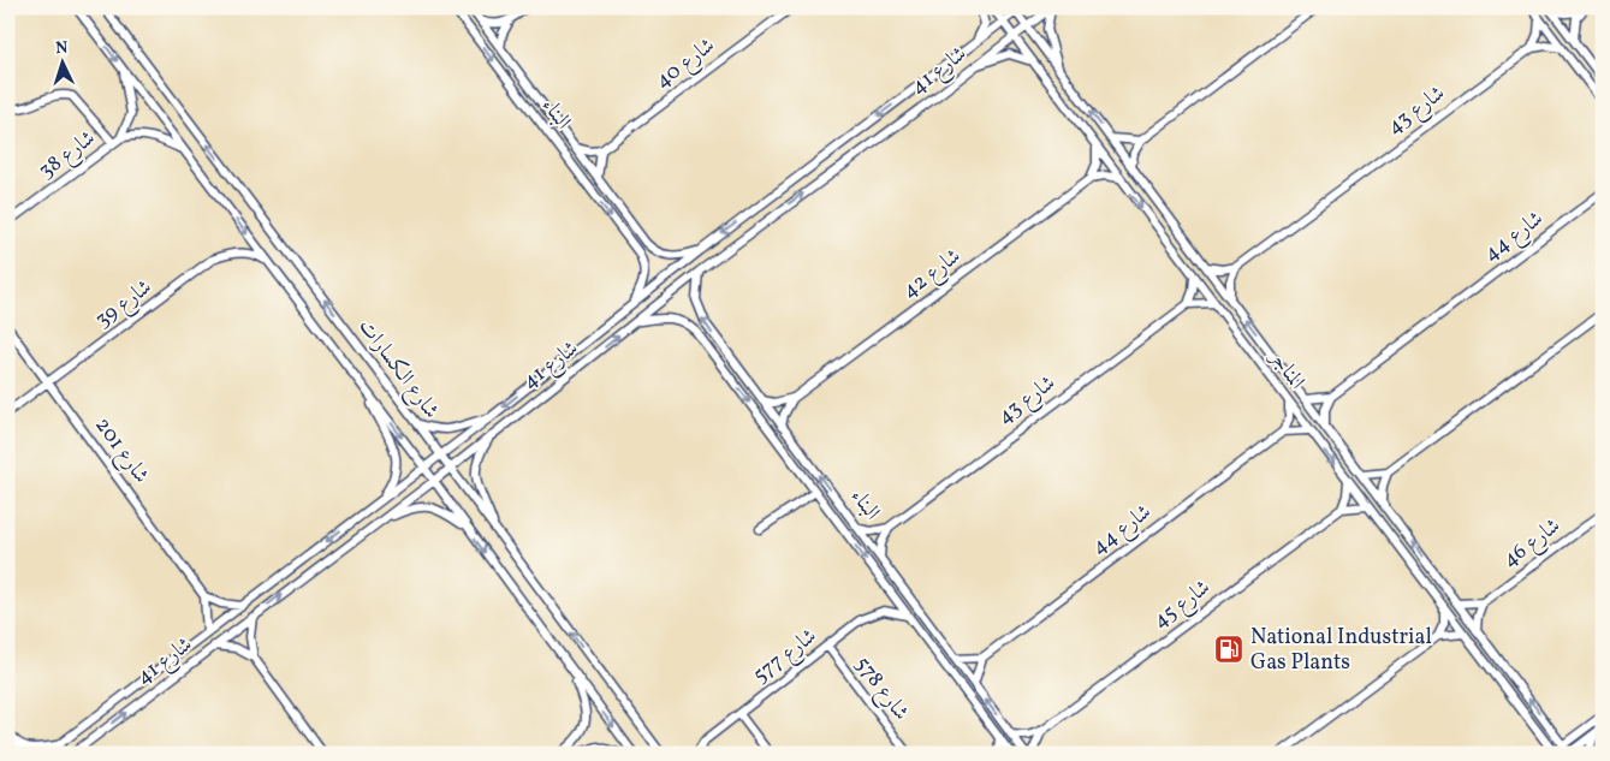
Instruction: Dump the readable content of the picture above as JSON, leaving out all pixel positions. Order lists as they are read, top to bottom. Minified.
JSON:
{"streets":{"street":["شارع 40","شارع 41","شارع 43","البناء","شارع 38","شارع 44","شارع 42","شارع 39","شارع الكسارات","المناجر","شارع 201","شارع 46","شارع 45","شارع 577","شارع 578"]},"crossings":[["شارع 41","البناء"],["شارع 41","شارع الكسارات"],["شارع 41","المناجر"],["البناء","شارع 42"],["البناء","شارع 45"],["البناء","شارع 577"],["شارع 38","شارع الكسارات"],["شارع 39","شارع الكسارات"],["شارع 39","شارع 201"],["شارع 577","شارع 578"]],"places":{"fuel station":["National Industrial Gas Plants"]},"north":"top"}
